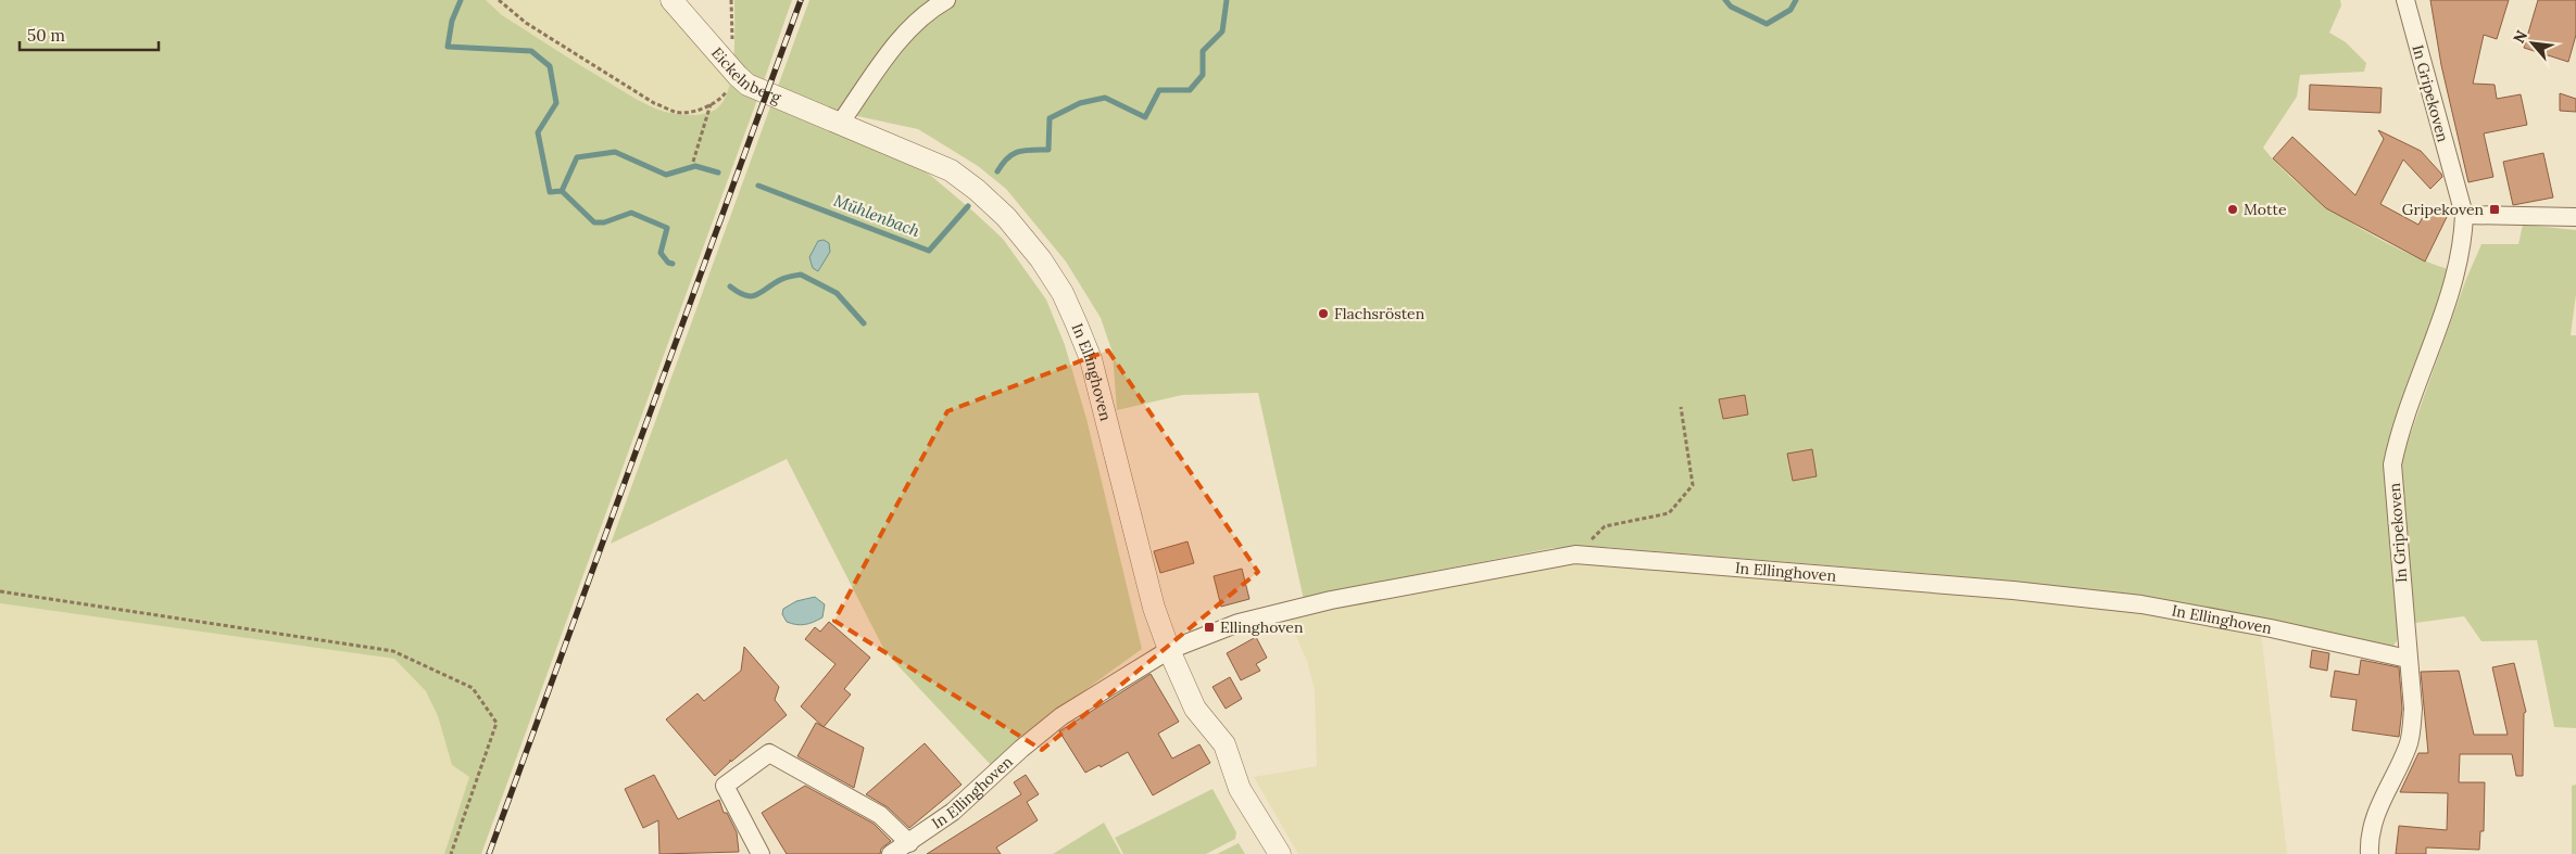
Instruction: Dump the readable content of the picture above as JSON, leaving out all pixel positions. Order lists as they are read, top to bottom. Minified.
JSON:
{"streets":{"street":["Eickelnberg","In Gripekoven","In Ellinghoven"]},"crossings":[["Eickelnberg","In Ellinghoven"],["In Gripekoven","In Ellinghoven"]],"water":["Mühlenbach"],"places":{"other":["Motte","Flachsrösten"],"transit":["Gripekoven","Ellinghoven"]},"scale_bar":"50 m","north":"top left"}
